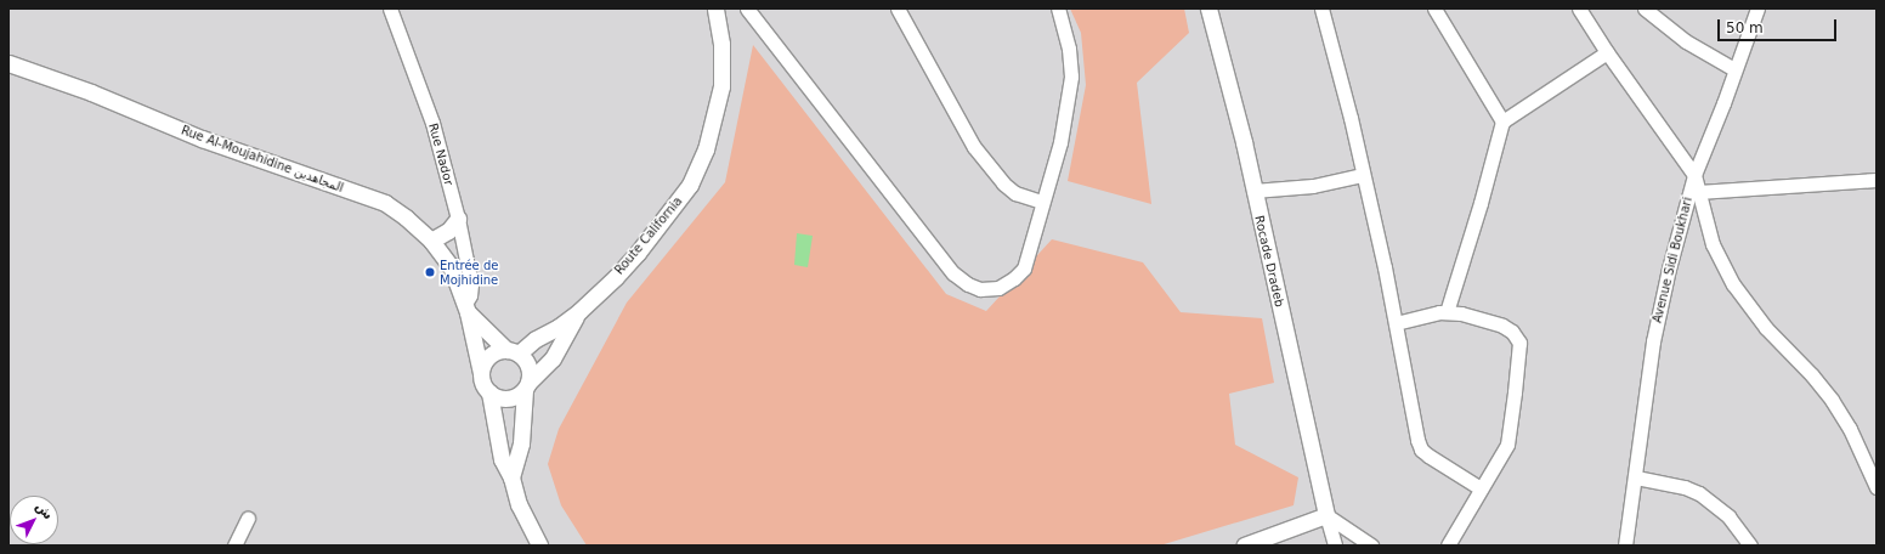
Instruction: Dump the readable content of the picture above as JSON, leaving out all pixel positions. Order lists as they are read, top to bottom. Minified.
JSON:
{"streets":{"street":["Rue Nador","Rue Al-Moujahidine المجاهدين","Route California","Avenue Sidi Boukhari","Rocade Dradeb"]},"crossings":[["Rue Nador","Rue Al-Moujahidine المجاهدين"],["Rue Al-Moujahidine المجاهدين","Route California"]],"places":["Entrée de Mojhidine"],"scale_bar":"50 m","north":"top right"}
